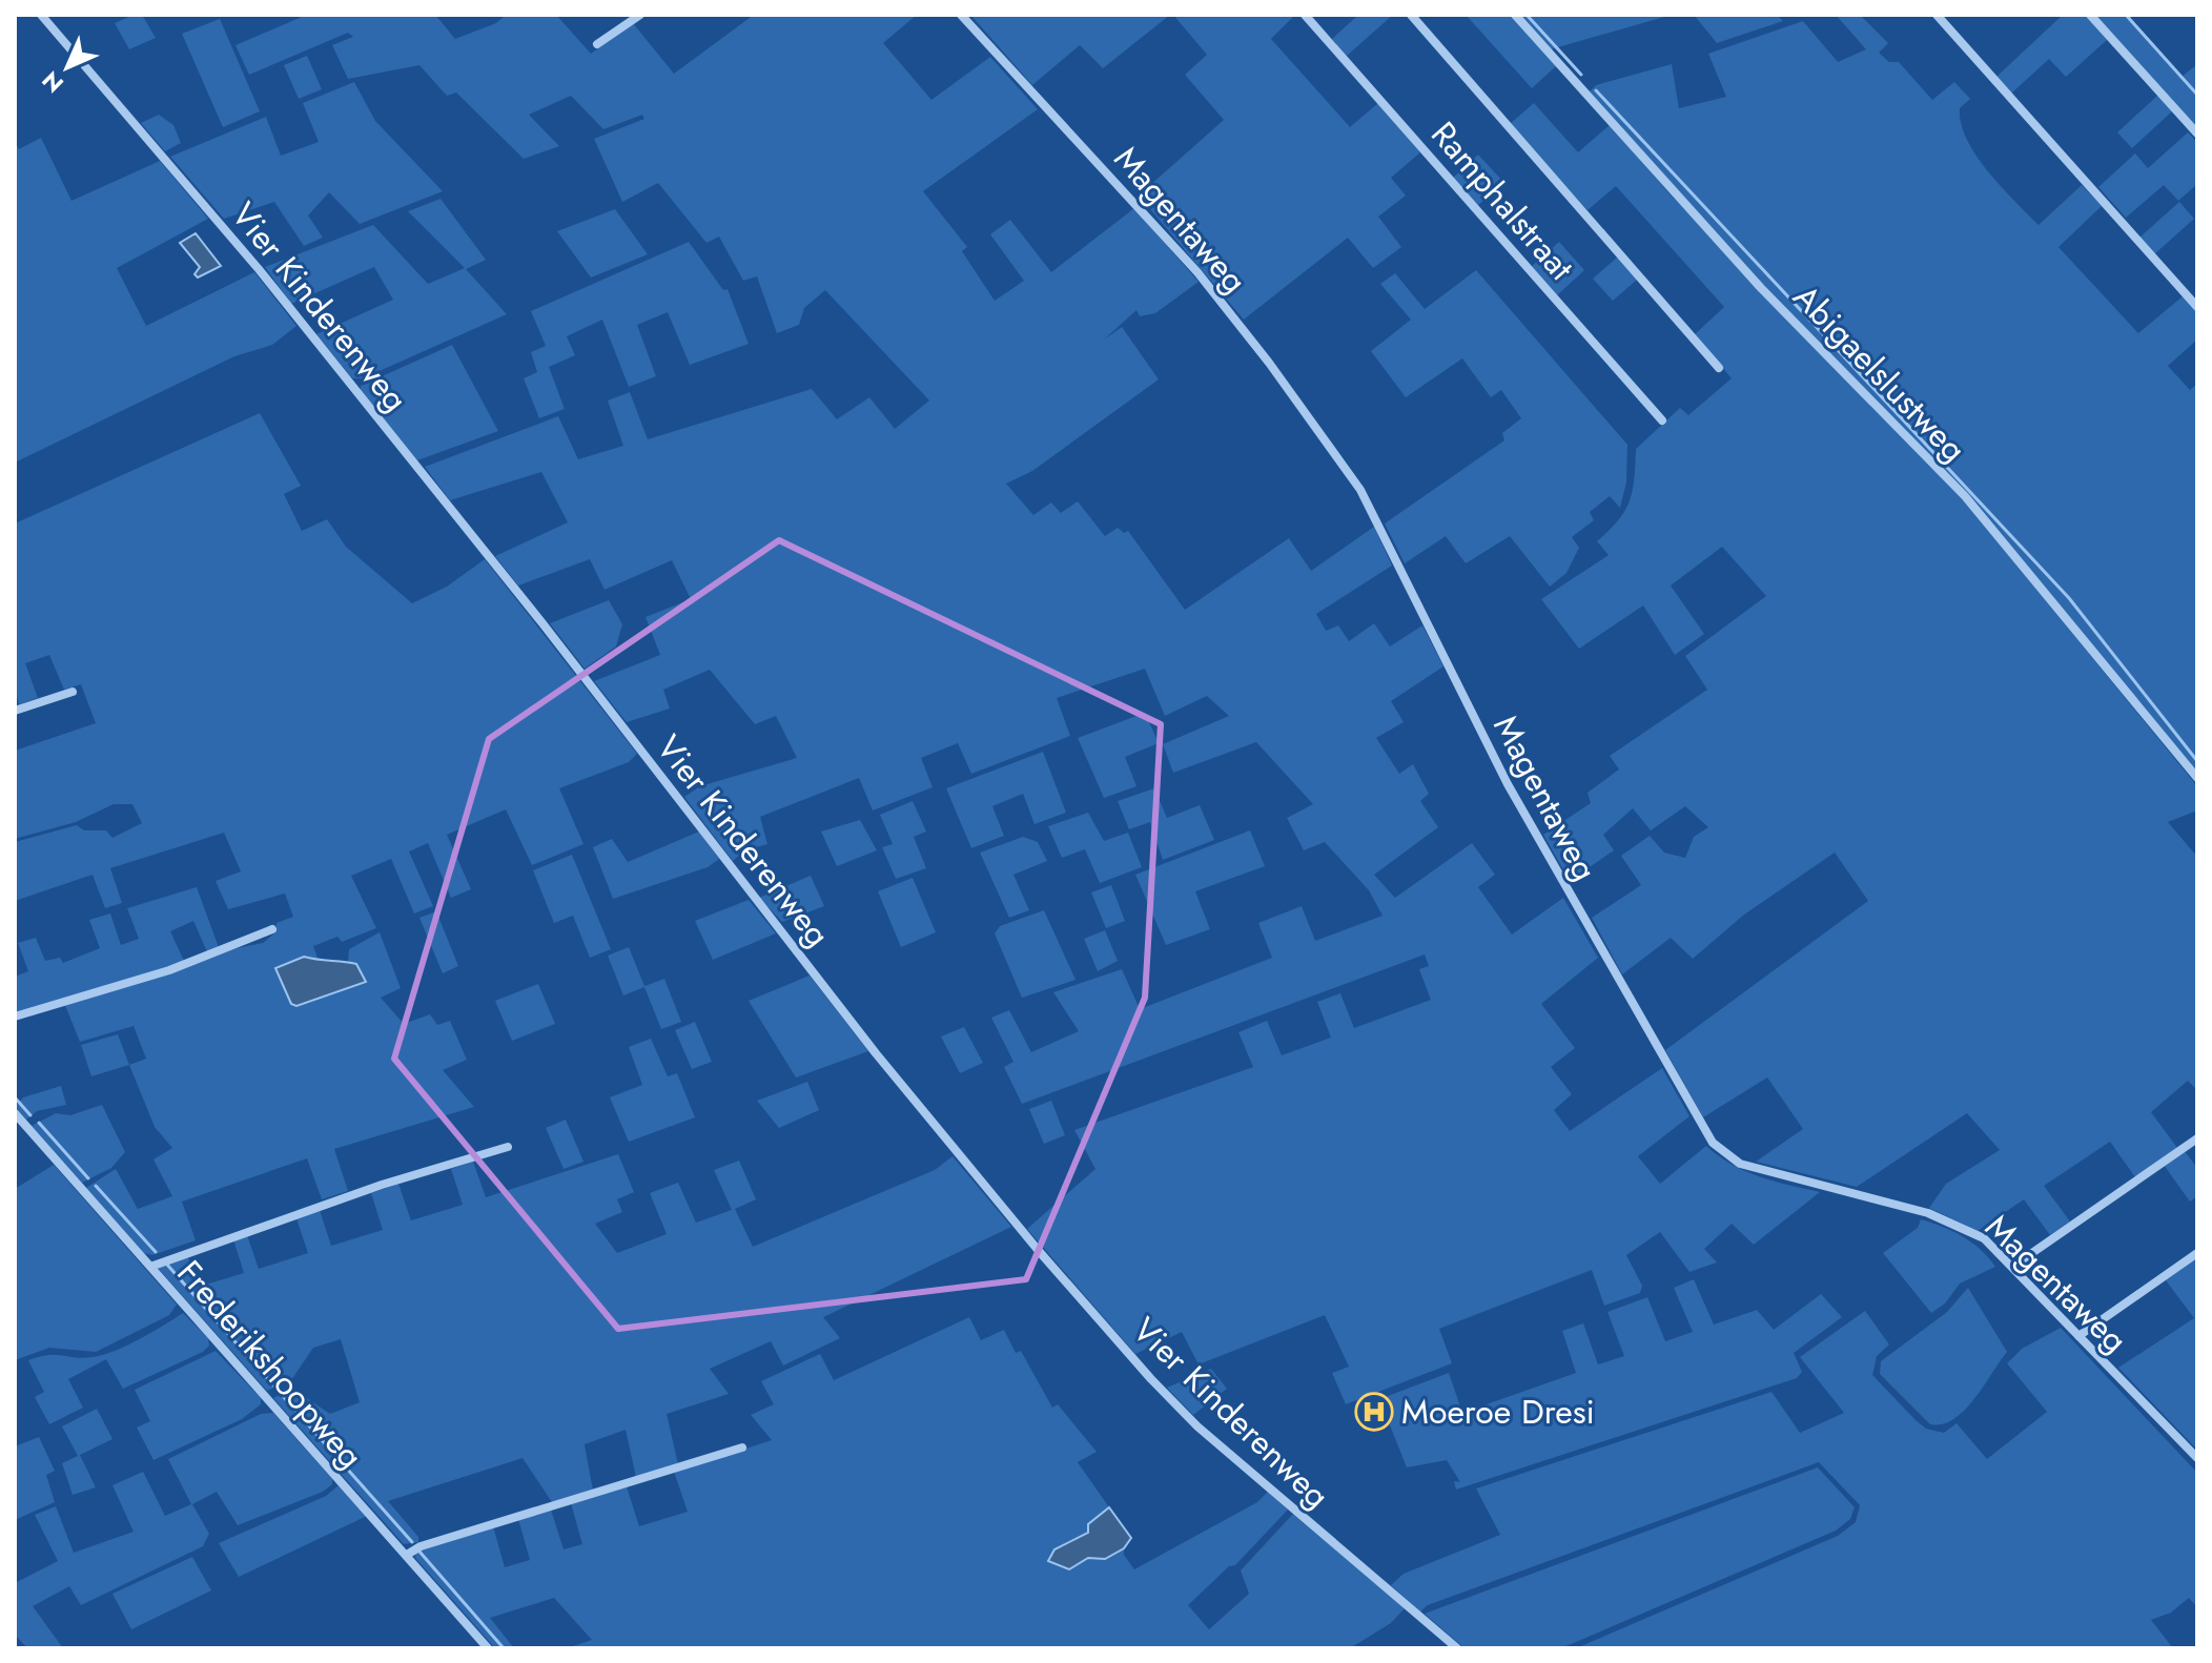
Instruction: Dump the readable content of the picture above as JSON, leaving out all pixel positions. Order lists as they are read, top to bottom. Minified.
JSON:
{"streets":{"street":["Ramphalstraat","Magentaweg","Vier Kinderenweg","Abigaelslustweg","Frederikshoopweg"]},"places":{"hospital":["Moeroe Dresi"]},"north":"bottom left"}
